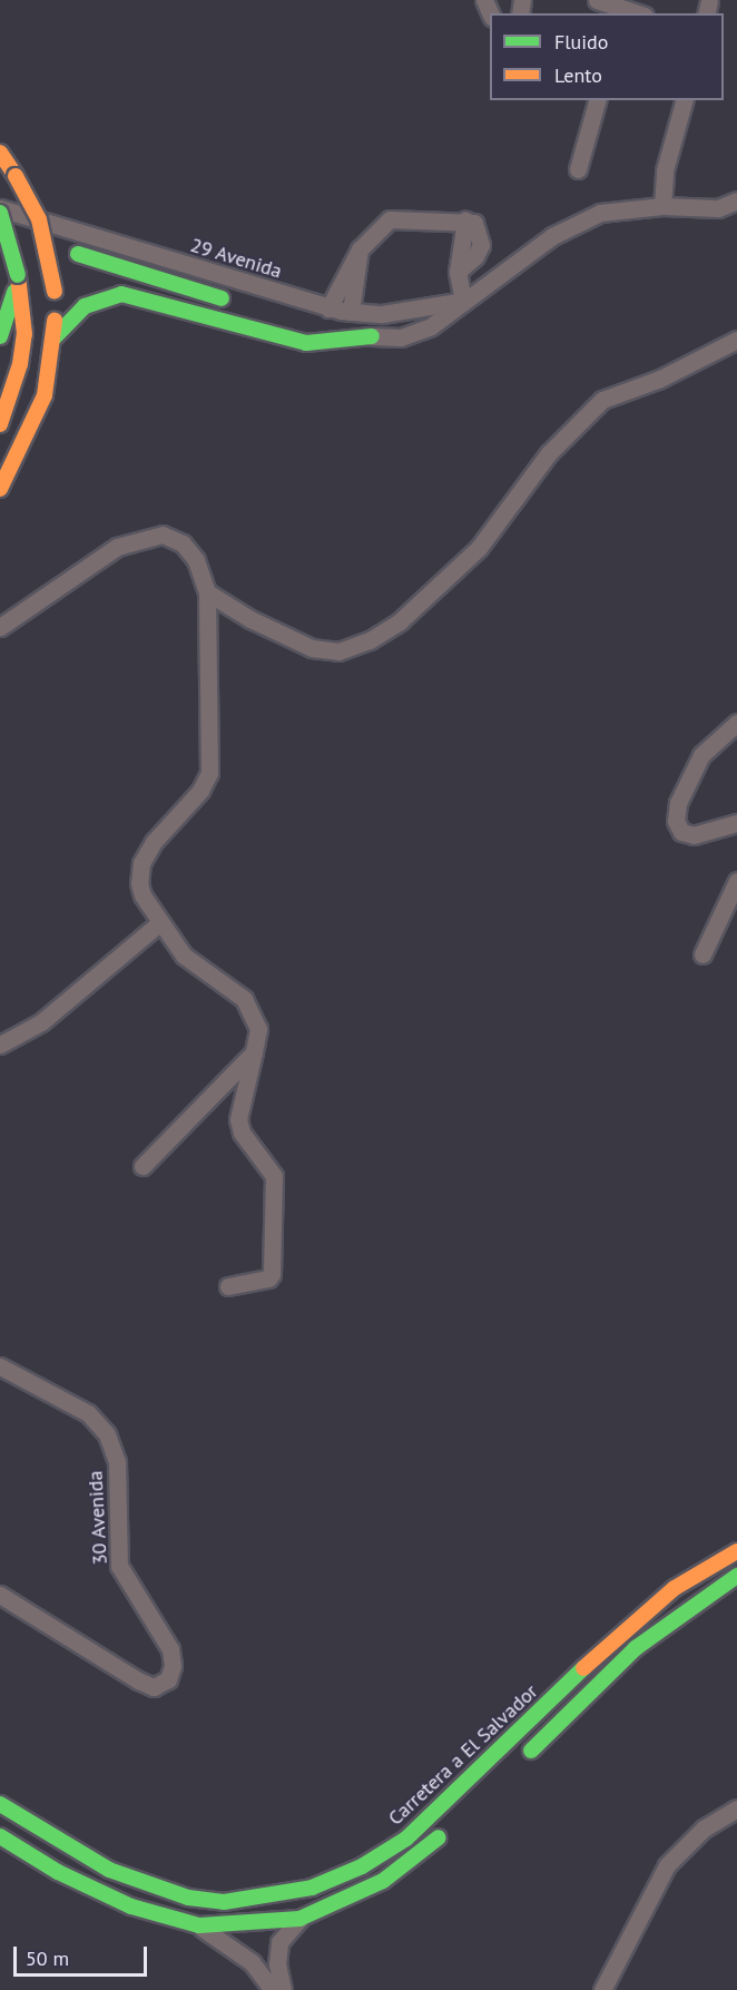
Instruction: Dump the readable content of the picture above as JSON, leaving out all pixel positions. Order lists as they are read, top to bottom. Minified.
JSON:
{"streets":{"highway":["Carretera a El Salvador"],"street":["29 Avenida","30 Avenida"]},"legend":["Fluido","Lento"],"scale_bar":"50 m"}
